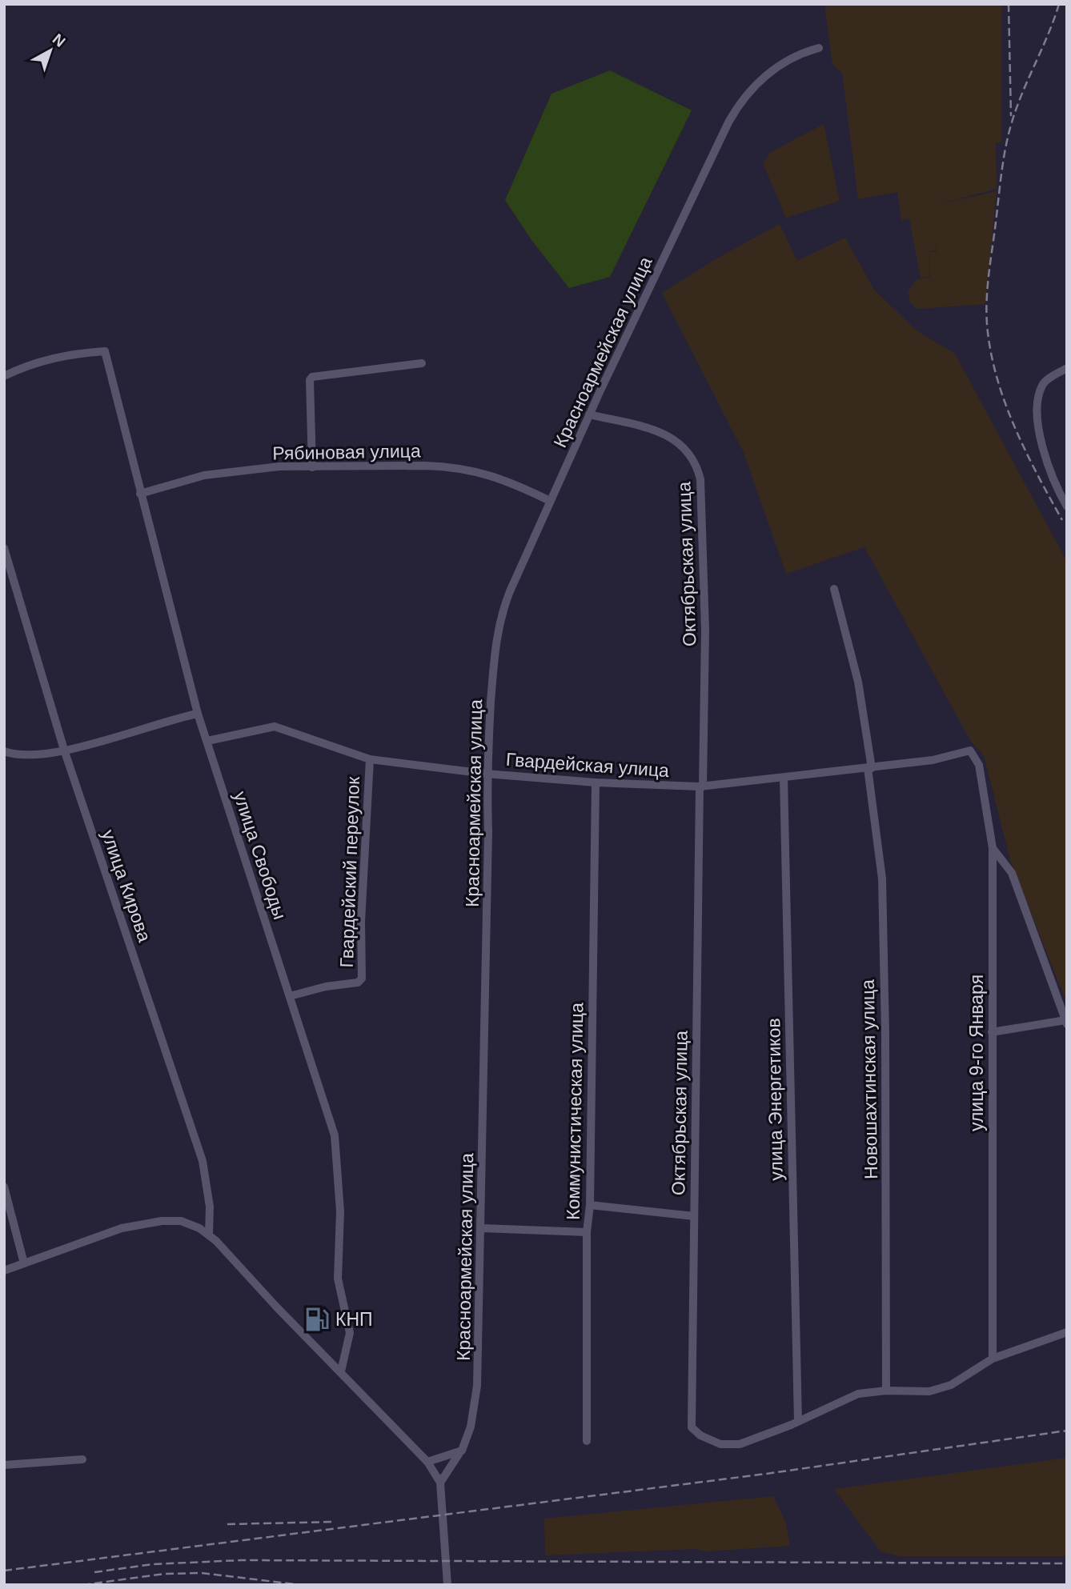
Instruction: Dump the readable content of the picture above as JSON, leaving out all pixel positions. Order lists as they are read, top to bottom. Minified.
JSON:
{"streets":{"street":["Красноармейская улица","Рябиновая улица","Октябрьская улица","Гвардейская улица","улица Свободы","Гвардейский переулок","улица Кирова","улица 9-го Января","Новошахтинская улица","улица Энергетиков","Коммунистическая улица"]},"crossings":[["Красноармейская улица","Рябиновая улица"],["Красноармейская улица","Октябрьская улица"],["Красноармейская улица","Гвардейская улица"],["Рябиновая улица","улица Свободы"],["Октябрьская улица","Гвардейская улица"],["Октябрьская улица","улица Энергетиков"],["Гвардейская улица","улица Свободы"],["Гвардейская улица","Гвардейский переулок"],["Гвардейская улица","улица 9-го Января"],["Гвардейская улица","Новошахтинская улица"],["Гвардейская улица","улица Энергетиков"],["Гвардейская улица","Коммунистическая улица"],["улица Свободы","Гвардейский переулок"]],"places":{"fuel station":["КНП"]},"north":"top right"}
